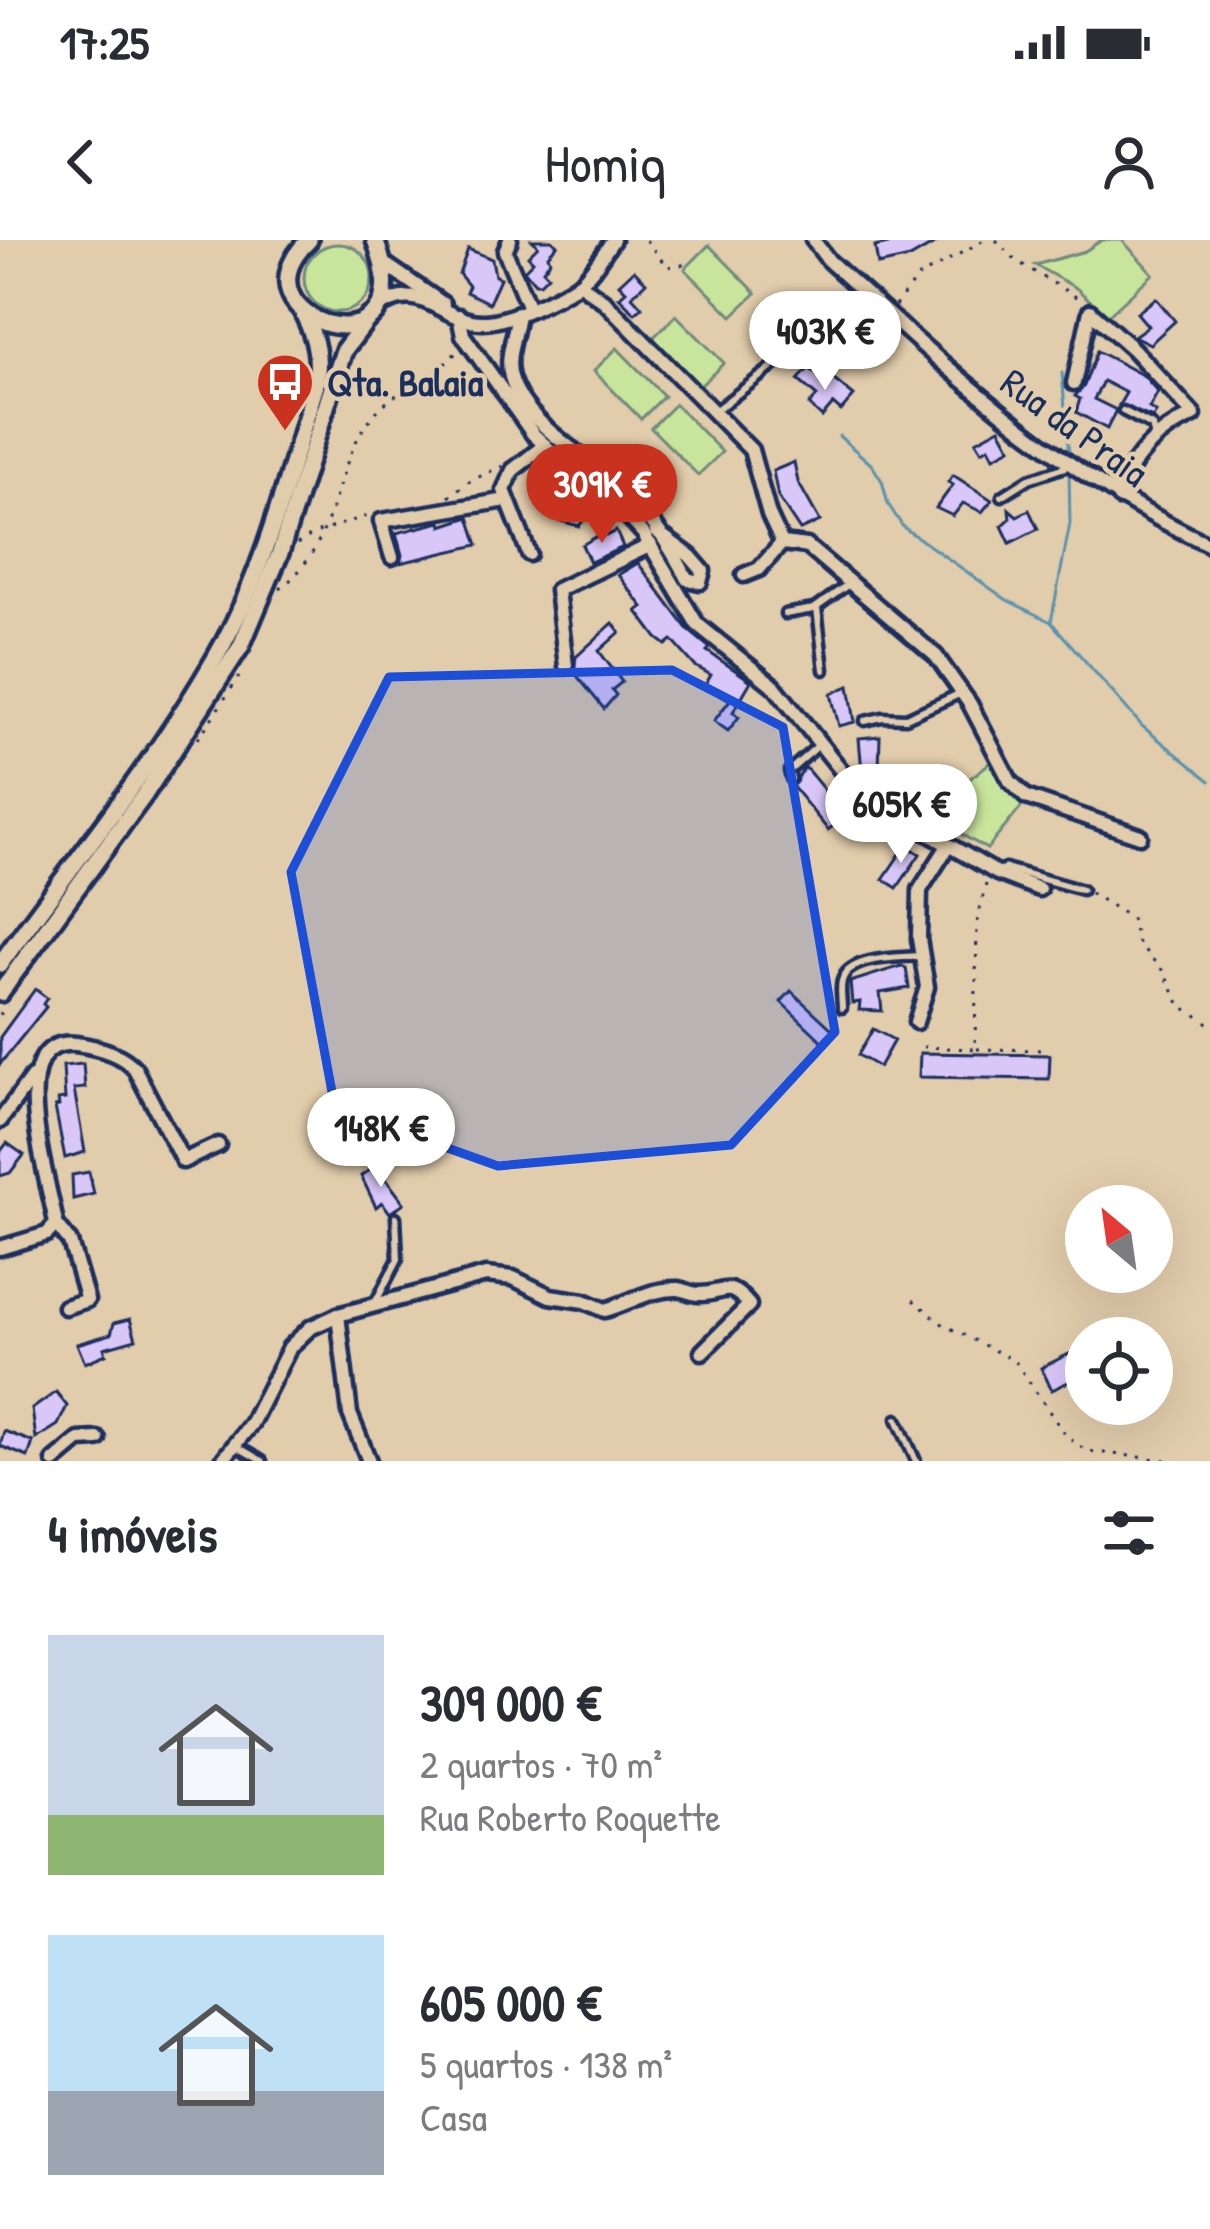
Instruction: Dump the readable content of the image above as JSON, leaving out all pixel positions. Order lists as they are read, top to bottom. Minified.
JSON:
{"streets":{"street":["Rua da Praia"]},"places":{"bus stop":["Qta. Balaia"]},"north":"top left","page":{"status":"17:25","header":"Homiq","price":["403K €","309K €","605K €","148K €"],"heading":"4 imóveis","list":[{"name":"309 000 €","note":"2 quartos · 70 m² · Rua Roberto Roquette"},{"name":"605 000 €","note":"5 quartos · 138 m² · Casa"}]}}
